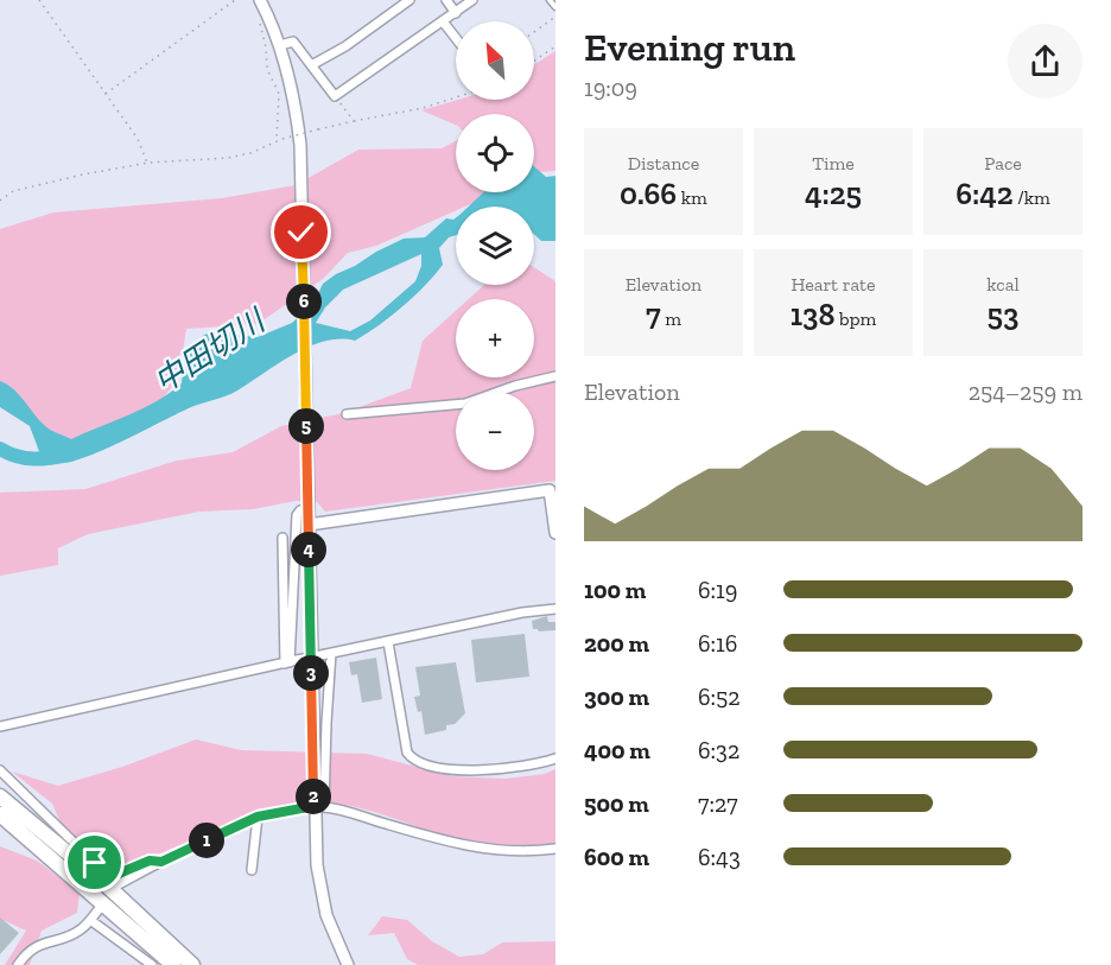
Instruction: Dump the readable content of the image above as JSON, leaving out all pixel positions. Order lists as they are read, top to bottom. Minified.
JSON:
{"water":["中田切川"],"north":"top left","page":{"heading":["Evening run","19:09"],"map_buttons":["+","−"],"stats":[["Distance","0.66 km"],["Time","4:25"],["Pace","6:42 /km"],["Elevation","7 m"],["Heart rate","138 bpm"],["kcal","53"]],"pins":["6","5","4","3","2","1"],"chart":["Elevation","254–259 m"],"list":[{"name":"100 m","note":"6:19"},{"name":"200 m","note":"6:16"},{"name":"300 m","note":"6:52"},{"name":"400 m","note":"6:32"},{"name":"500 m","note":"7:27"},{"name":"600 m","note":"6:43"}]}}
